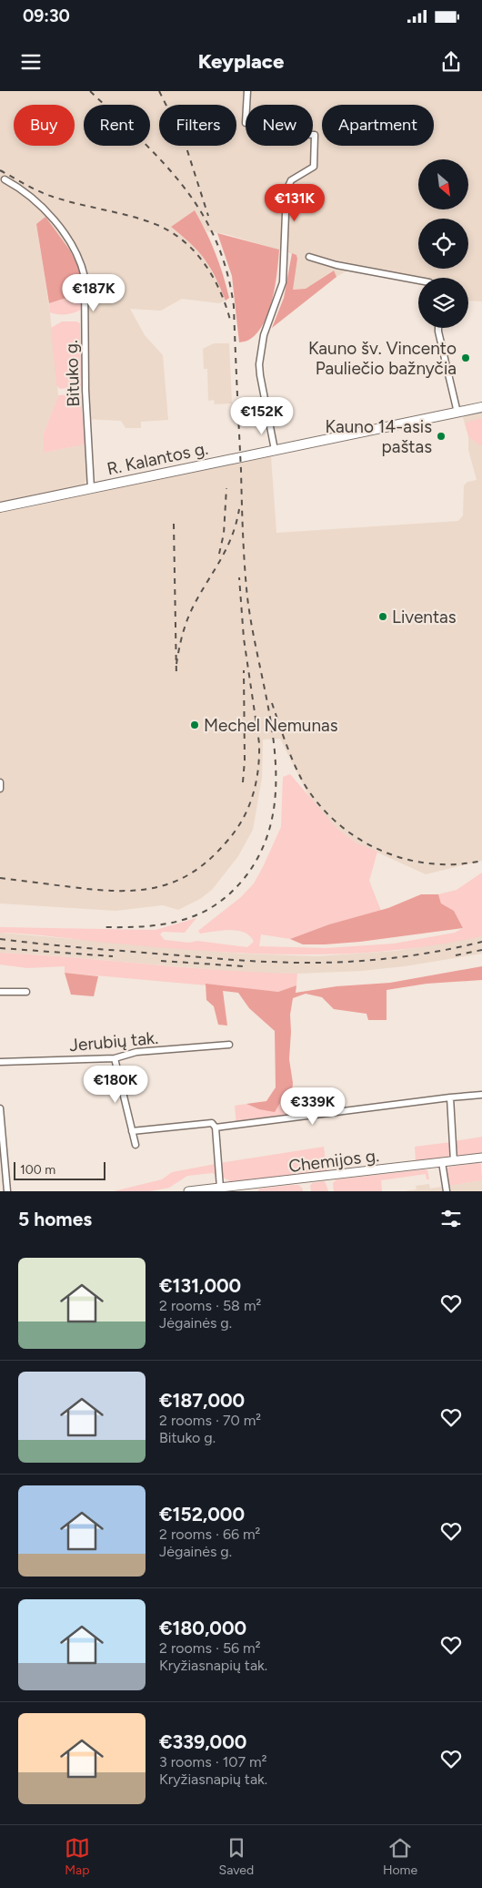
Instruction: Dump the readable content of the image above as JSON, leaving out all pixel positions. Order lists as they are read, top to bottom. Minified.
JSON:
{"streets":{"main road":["R. Kalantos g.","Chemijos g."],"street":["Bituko g.","Jerubių tak."]},"crossings":[["Bituko g.","R. Kalantos g."]],"places":["Kauno šv. Vincento Pauliečio bažnyčia","Kauno 14-asis paštas","Liventas","Mechel Nemunas"],"scale_bar":"100 m","north":"bottom right","page":{"status":"09:30","header":"Keyplace","chip":["Buy","Rent","Filters","New","Apartment"],"price":["€131K","€187K","€152K","€180K","€339K"],"scale":"100 m","heading":"5 homes","list":[{"name":"€131,000","note":"2 rooms · 58 m² · Jėgainės g."},{"name":"€187,000","note":"2 rooms · 70 m² · Bituko g."},{"name":"€152,000","note":"2 rooms · 66 m² · Jėgainės g."},{"name":"€180,000","note":"2 rooms · 56 m² · Kryžiasnapių tak."},{"name":"€339,000","note":"3 rooms · 107 m² · Kryžiasnapių tak."}],"tabs":["Map","Saved","Home"]}}
